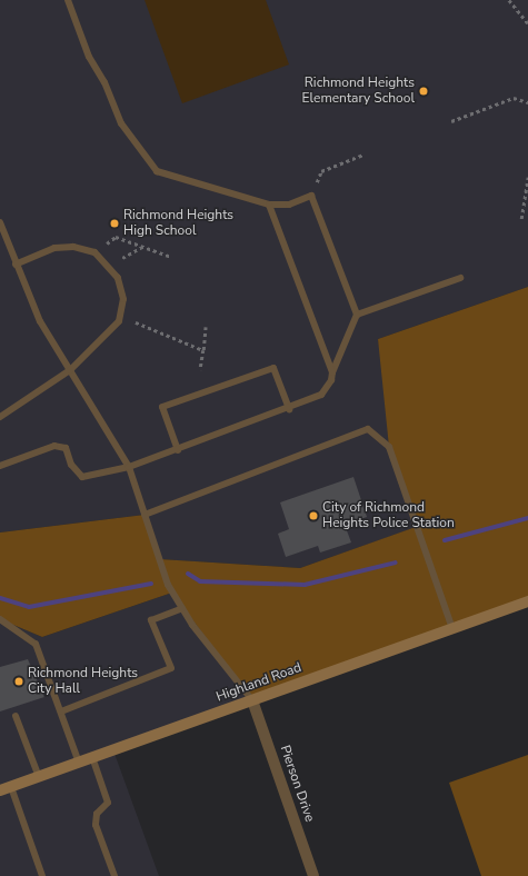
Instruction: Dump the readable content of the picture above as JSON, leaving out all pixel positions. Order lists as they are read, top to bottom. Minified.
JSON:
{"streets":{"street":["Highland Road","Pierson Drive"]},"crossings":[["Highland Road","Pierson Drive"]],"places":["Richmond Heights Elementary School","Richmond Heights High School","City of Richmond Heights Police Station","Richmond Heights City Hall"]}
